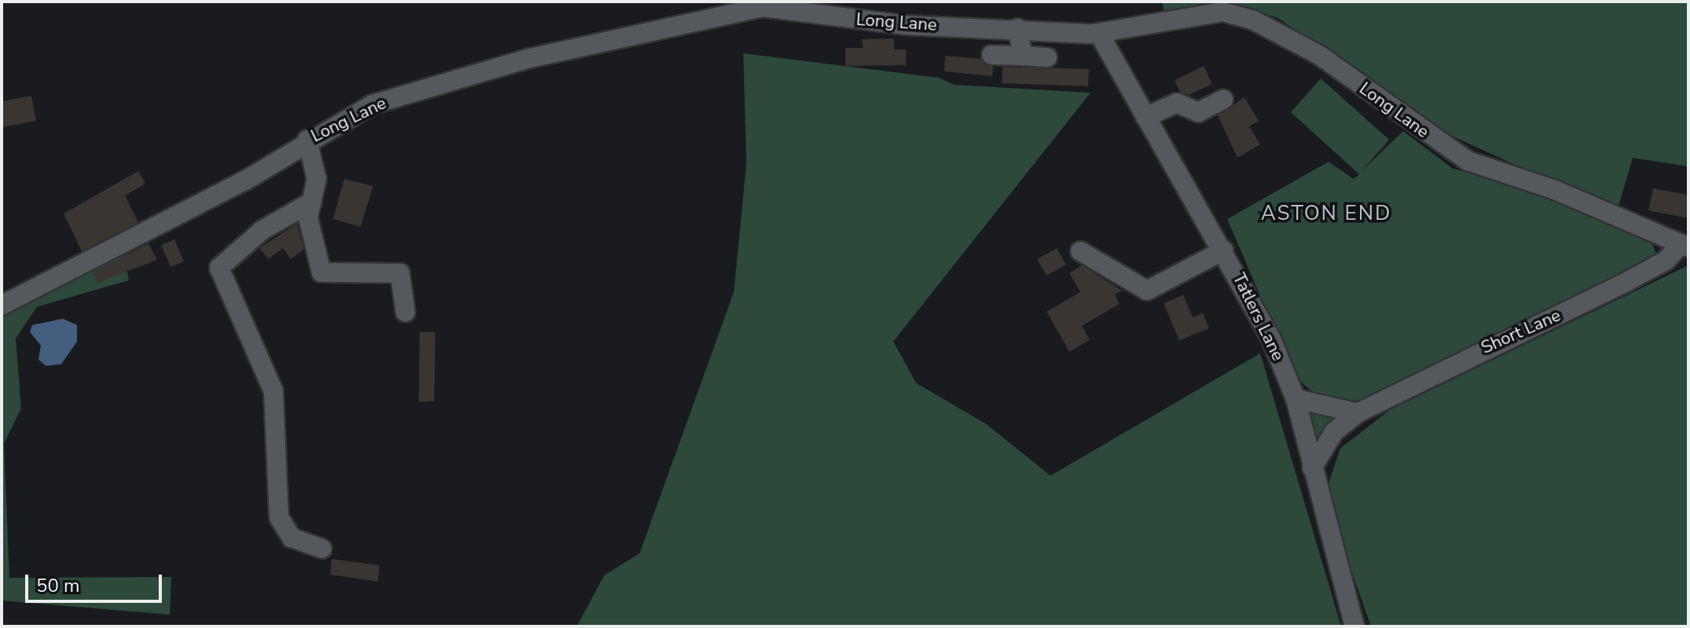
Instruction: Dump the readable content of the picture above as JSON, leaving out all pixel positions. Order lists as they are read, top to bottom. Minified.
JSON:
{"streets":{"street":["Long Lane","Tatlers Lane","Short Lane"]},"crossings":[["Long Lane","Tatlers Lane"],["Long Lane","Short Lane"],["Tatlers Lane","Short Lane"]],"districts":["ASTON END"],"scale_bar":"50 m"}
